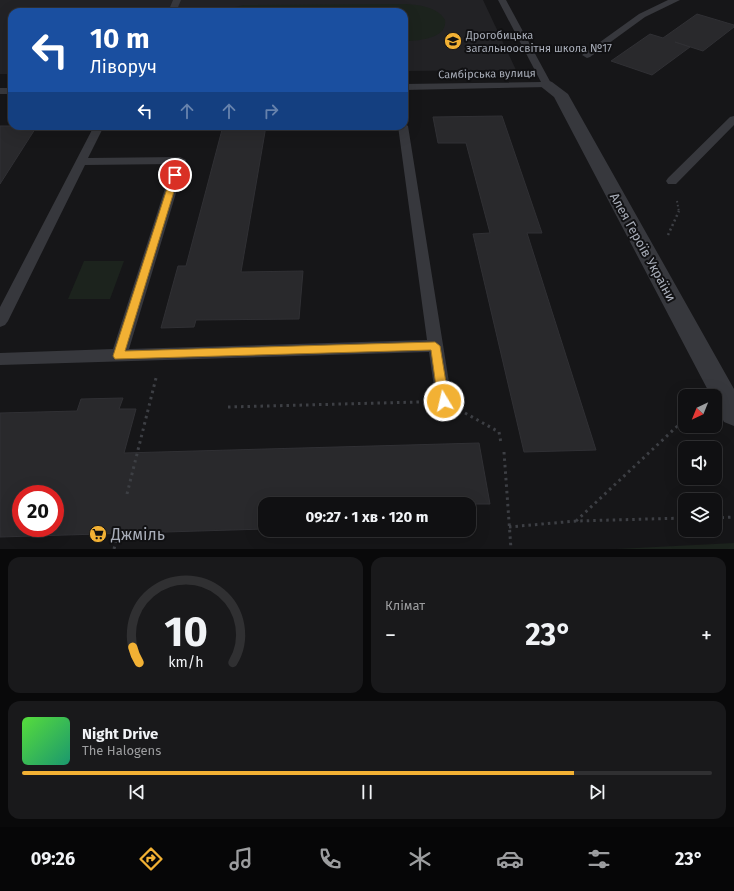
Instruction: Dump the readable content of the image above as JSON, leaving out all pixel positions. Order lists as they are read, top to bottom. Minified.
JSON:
{"streets":{"street":["Алея Героїв України"],"lane":["Самбірська вулиця"]},"crossings":[["Самбірська вулиця","Алея Героїв України"]],"places":{"school or university":["Дрогобицька загальноосвітня школа №17"],"supermarket":["Джміль"]},"north":"bottom left","page":{"turn":["10 m","Ліворуч"],"limit":"20","trip":"09:27 · 1 хв · 120 m","tile":"Клімат","heat":["−","23°","+"],"song":["Night Drive","The Halogens"],"tabs":["09:26","23°"],"gauge":["10","km/h"]}}
